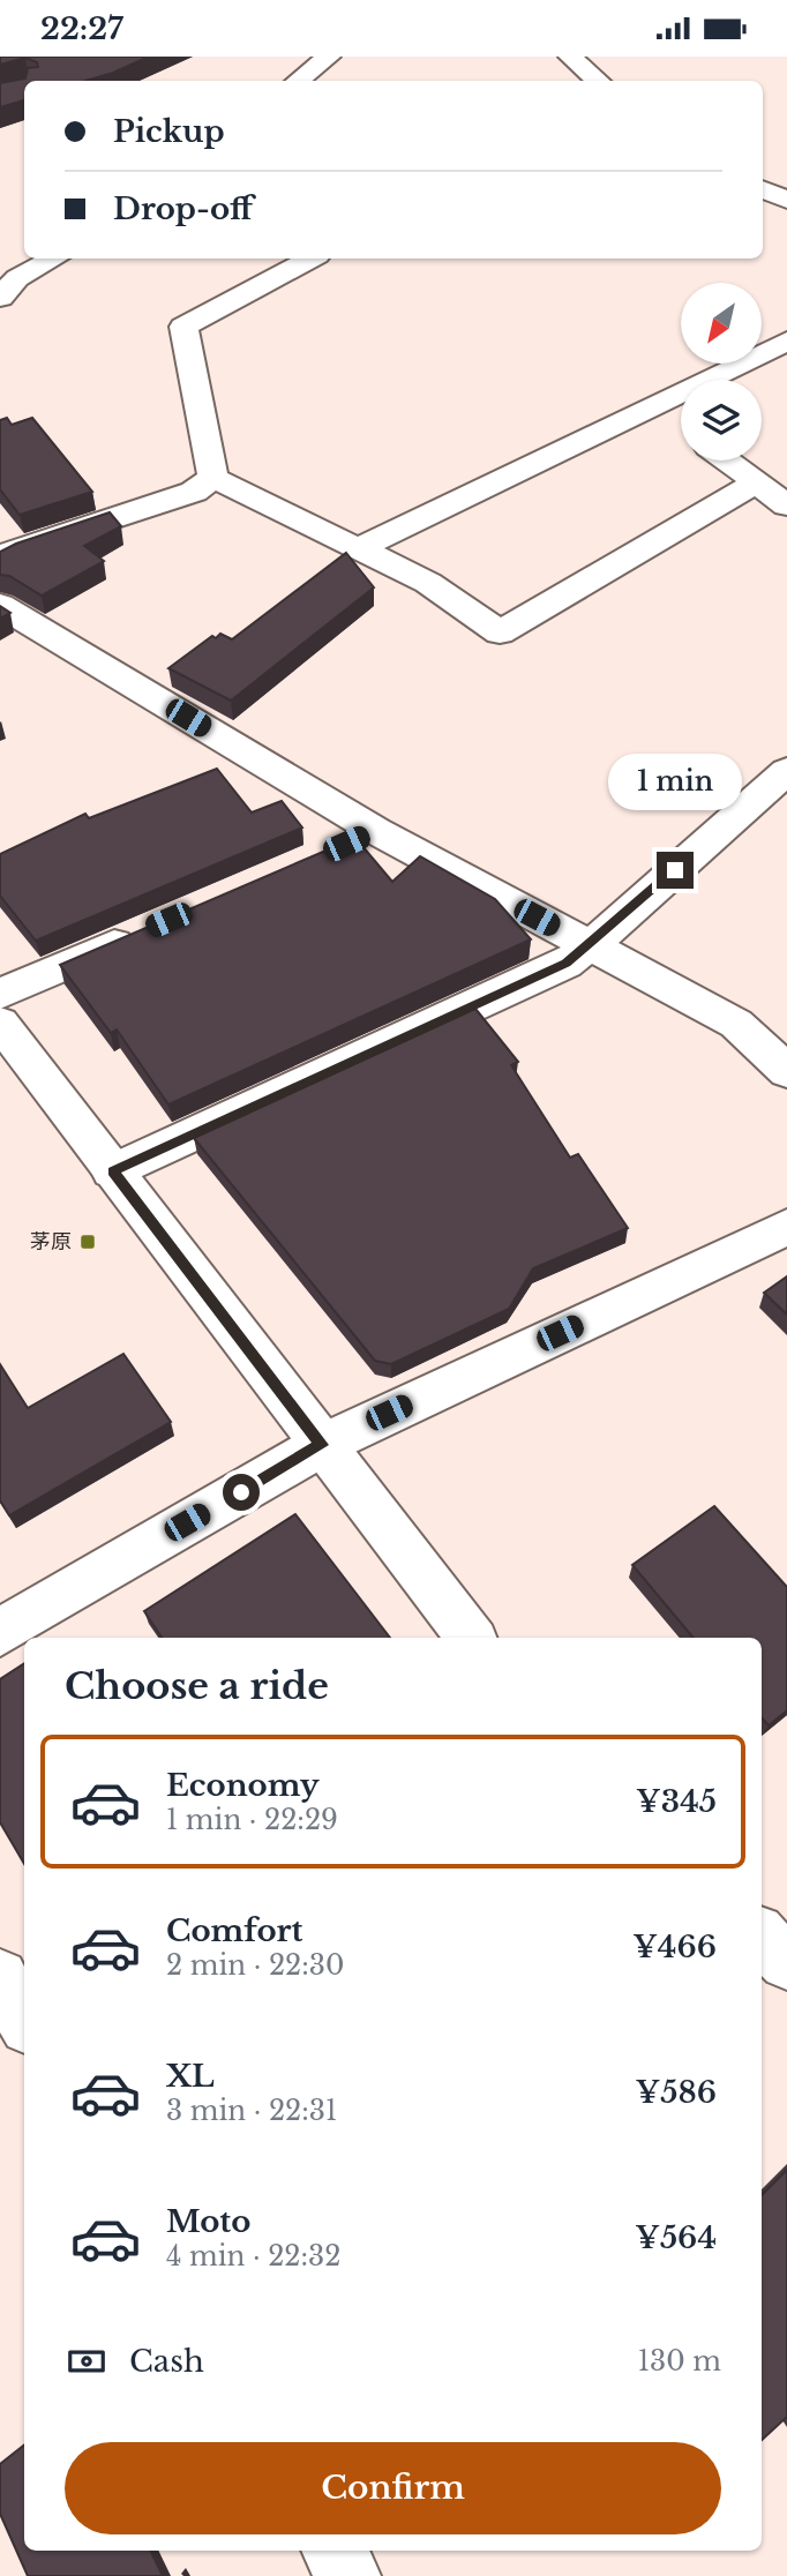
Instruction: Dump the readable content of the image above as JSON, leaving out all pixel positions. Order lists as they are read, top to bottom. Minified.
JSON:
{"places":{"transit":["茅原"]},"north":"bottom left","page":{"status":"22:27","banner":["Pickup","Drop-off"],"bubble":"1 min","heading":"Choose a ride","list":[{"name":"Economy","note":"1 min · 22:29","value":"¥345"},{"name":"Comfort","note":"2 min · 22:30","value":"¥466"},{"name":"XL","note":"3 min · 22:31","value":"¥586"},{"name":"Moto","note":"4 min · 22:32","value":"¥564"}],"pay":["Cash","130 m"],"buttons":"Confirm"}}
